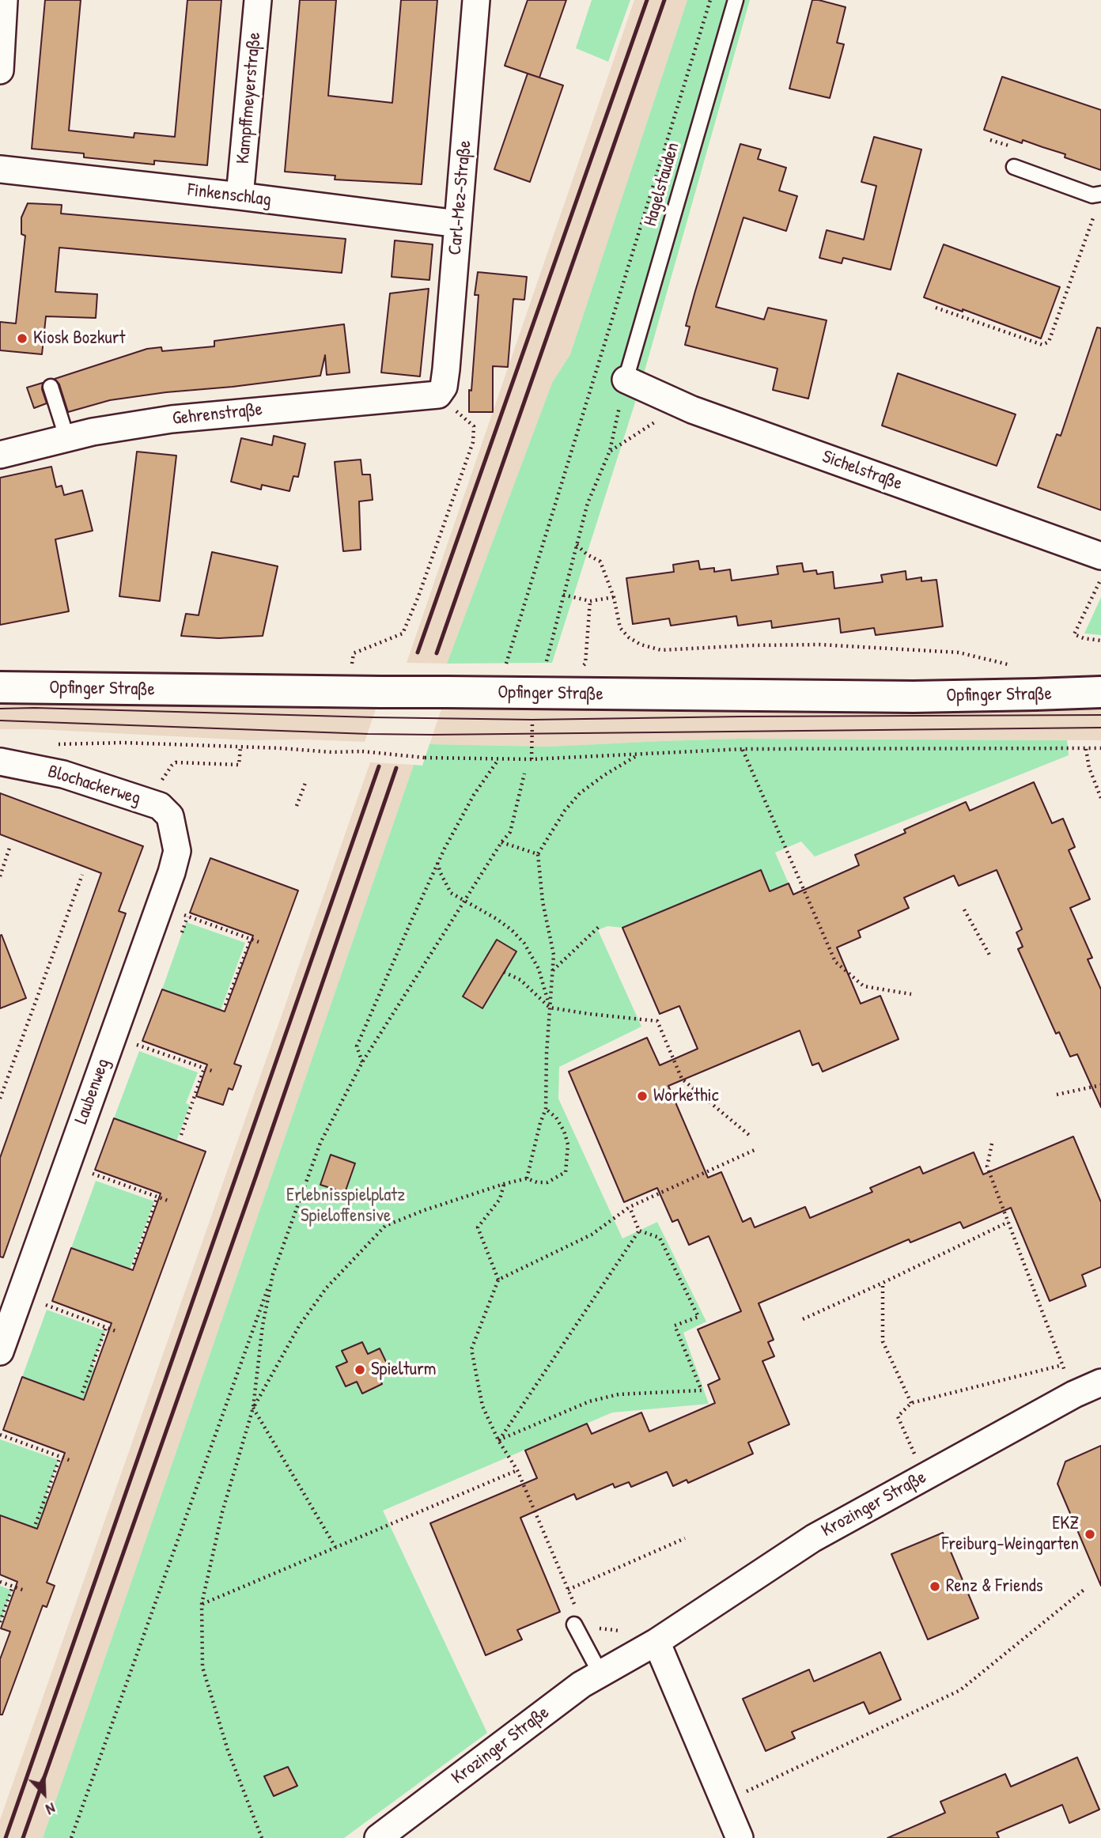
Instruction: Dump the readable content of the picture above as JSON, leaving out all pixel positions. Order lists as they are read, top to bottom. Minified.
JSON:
{"streets":{"street":["Kampffmeyerstraße","Finkenschlag","Carl-Mez-Straße","Gehrenstraße","Sichelstraße","Opfinger Straße","Blochackerweg","Laubenweg","Krozinger Straße"],"lane":["Hagelstauden"]},"crossings":[["Kampffmeyerstraße","Finkenschlag"],["Hagelstauden","Sichelstraße"],["Finkenschlag","Carl-Mez-Straße"],["Carl-Mez-Straße","Gehrenstraße"],["Blochackerweg","Laubenweg"]],"parks":["Erlebnisspielplatz Spieloffensive"],"places":["Kiosk Bozkurt","Workethic","Spielturm","EKZ Freiburg-Weingarten","Renz & Friends"],"north":"bottom right"}
